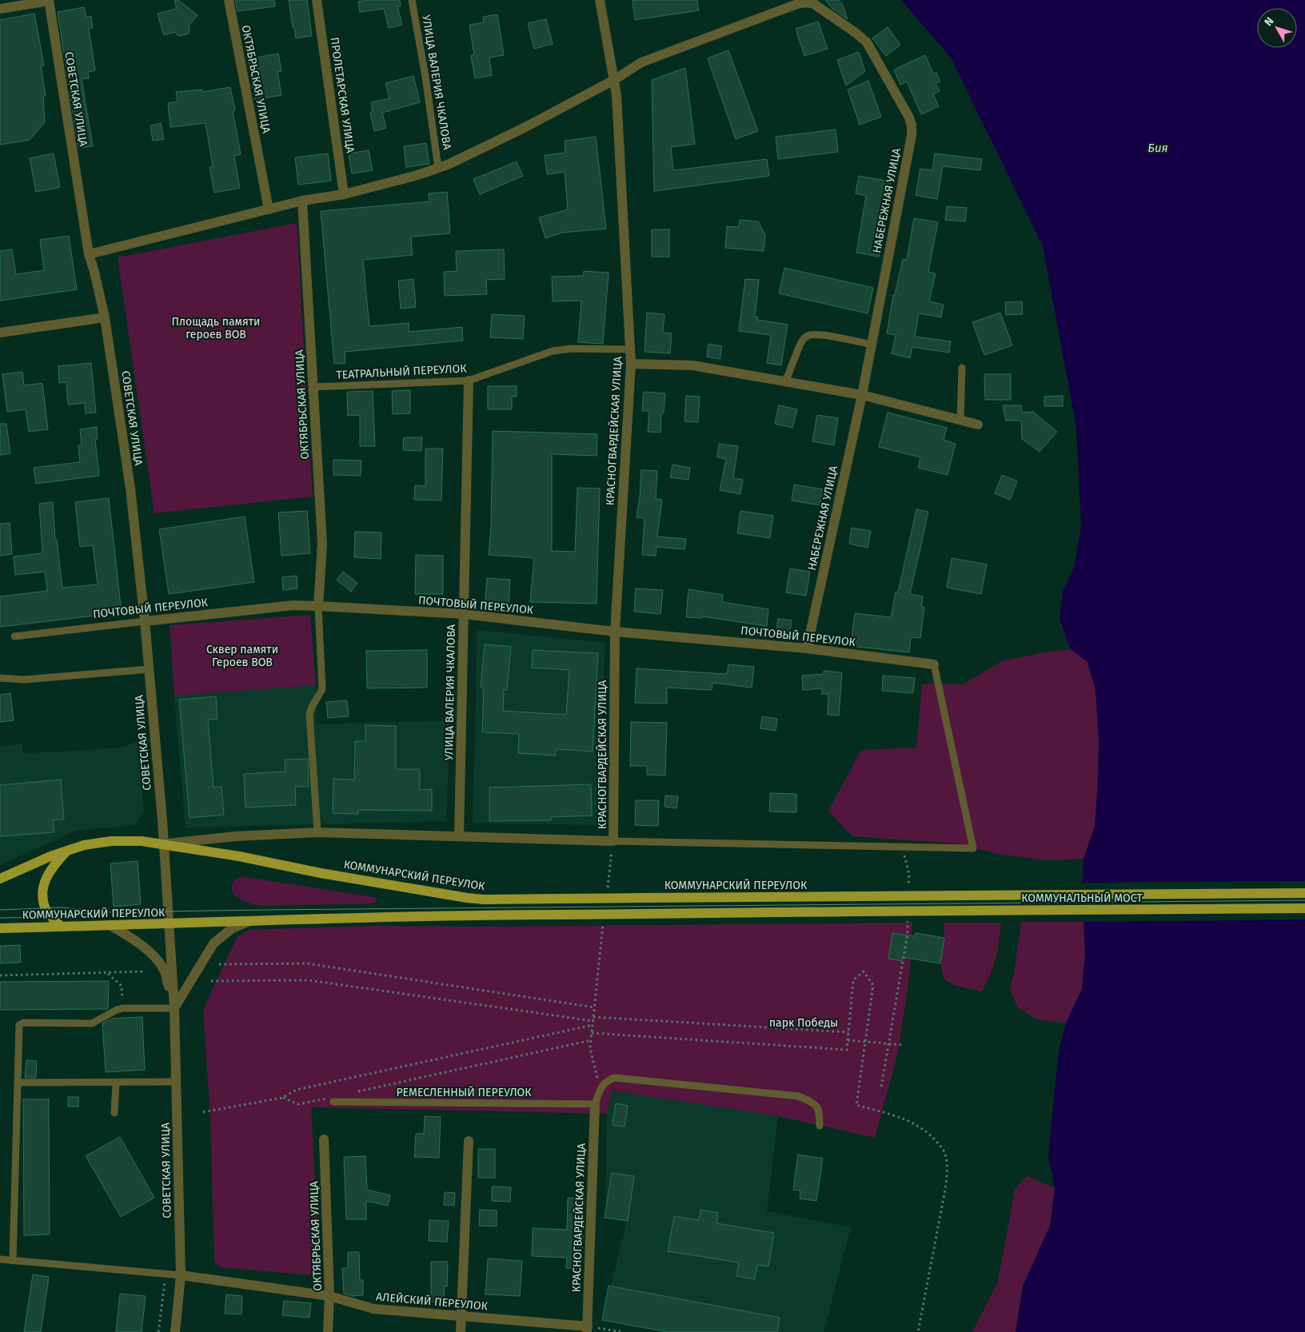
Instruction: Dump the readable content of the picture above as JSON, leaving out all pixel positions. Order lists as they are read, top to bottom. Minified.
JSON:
{"streets":{"main road":["КОММУНАРСКИЙ ПЕРЕУЛОК","КОММУНАЛЬНЫЙ МОСТ"],"street":["ОКТЯБРЬСКАЯ УЛИЦА","УЛИЦА ВАЛЕРИЯ ЧКАЛОВА","ПРОЛЕТАРСКАЯ УЛИЦА","СОВЕТСКАЯ УЛИЦА","НАБЕРЕЖНАЯ УЛИЦА","КРАСНОГВАРДЕЙСКАЯ УЛИЦА","ПОЧТОВЫЙ ПЕРЕУЛОК","АЛЕЙСКИЙ ПЕРЕУЛОК"],"lane":["ТЕАТРАЛЬНЫЙ ПЕРЕУЛОК","РЕМЕСЛЕННЫЙ ПЕРЕУЛОК"]},"crossings":[["ОКТЯБРЬСКАЯ УЛИЦА","ТЕАТРАЛЬНЫЙ ПЕРЕУЛОК"],["ОКТЯБРЬСКАЯ УЛИЦА","ПОЧТОВЫЙ ПЕРЕУЛОК"],["ОКТЯБРЬСКАЯ УЛИЦА","АЛЕЙСКИЙ ПЕРЕУЛОК"],["УЛИЦА ВАЛЕРИЯ ЧКАЛОВА","ТЕАТРАЛЬНЫЙ ПЕРЕУЛОК"],["УЛИЦА ВАЛЕРИЯ ЧКАЛОВА","ПОЧТОВЫЙ ПЕРЕУЛОК"],["СОВЕТСКАЯ УЛИЦА","ПОЧТОВЫЙ ПЕРЕУЛОК"],["СОВЕТСКАЯ УЛИЦА","КОММУНАРСКИЙ ПЕРЕУЛОК"],["СОВЕТСКАЯ УЛИЦА","АЛЕЙСКИЙ ПЕРЕУЛОК"],["НАБЕРЕЖНАЯ УЛИЦА","КРАСНОГВАРДЕЙСКАЯ УЛИЦА"],["НАБЕРЕЖНАЯ УЛИЦА","ПОЧТОВЫЙ ПЕРЕУЛОК"],["ТЕАТРАЛЬНЫЙ ПЕРЕУЛОК","КРАСНОГВАРДЕЙСКАЯ УЛИЦА"],["КРАСНОГВАРДЕЙСКАЯ УЛИЦА","ПОЧТОВЫЙ ПЕРЕУЛОК"],["КРАСНОГВАРДЕЙСКАЯ УЛИЦА","РЕМЕСЛЕННЫЙ ПЕРЕУЛОК"],["КРАСНОГВАРДЕЙСКАЯ УЛИЦА","АЛЕЙСКИЙ ПЕРЕУЛОК"],["КОММУНАРСКИЙ ПЕРЕУЛОК","КОММУНАЛЬНЫЙ МОСТ"]],"water":["Бия"],"parks":["Площадь памяти героев ВОВ","Сквер памяти Героев ВОВ","парк Победы"],"north":"top left"}
